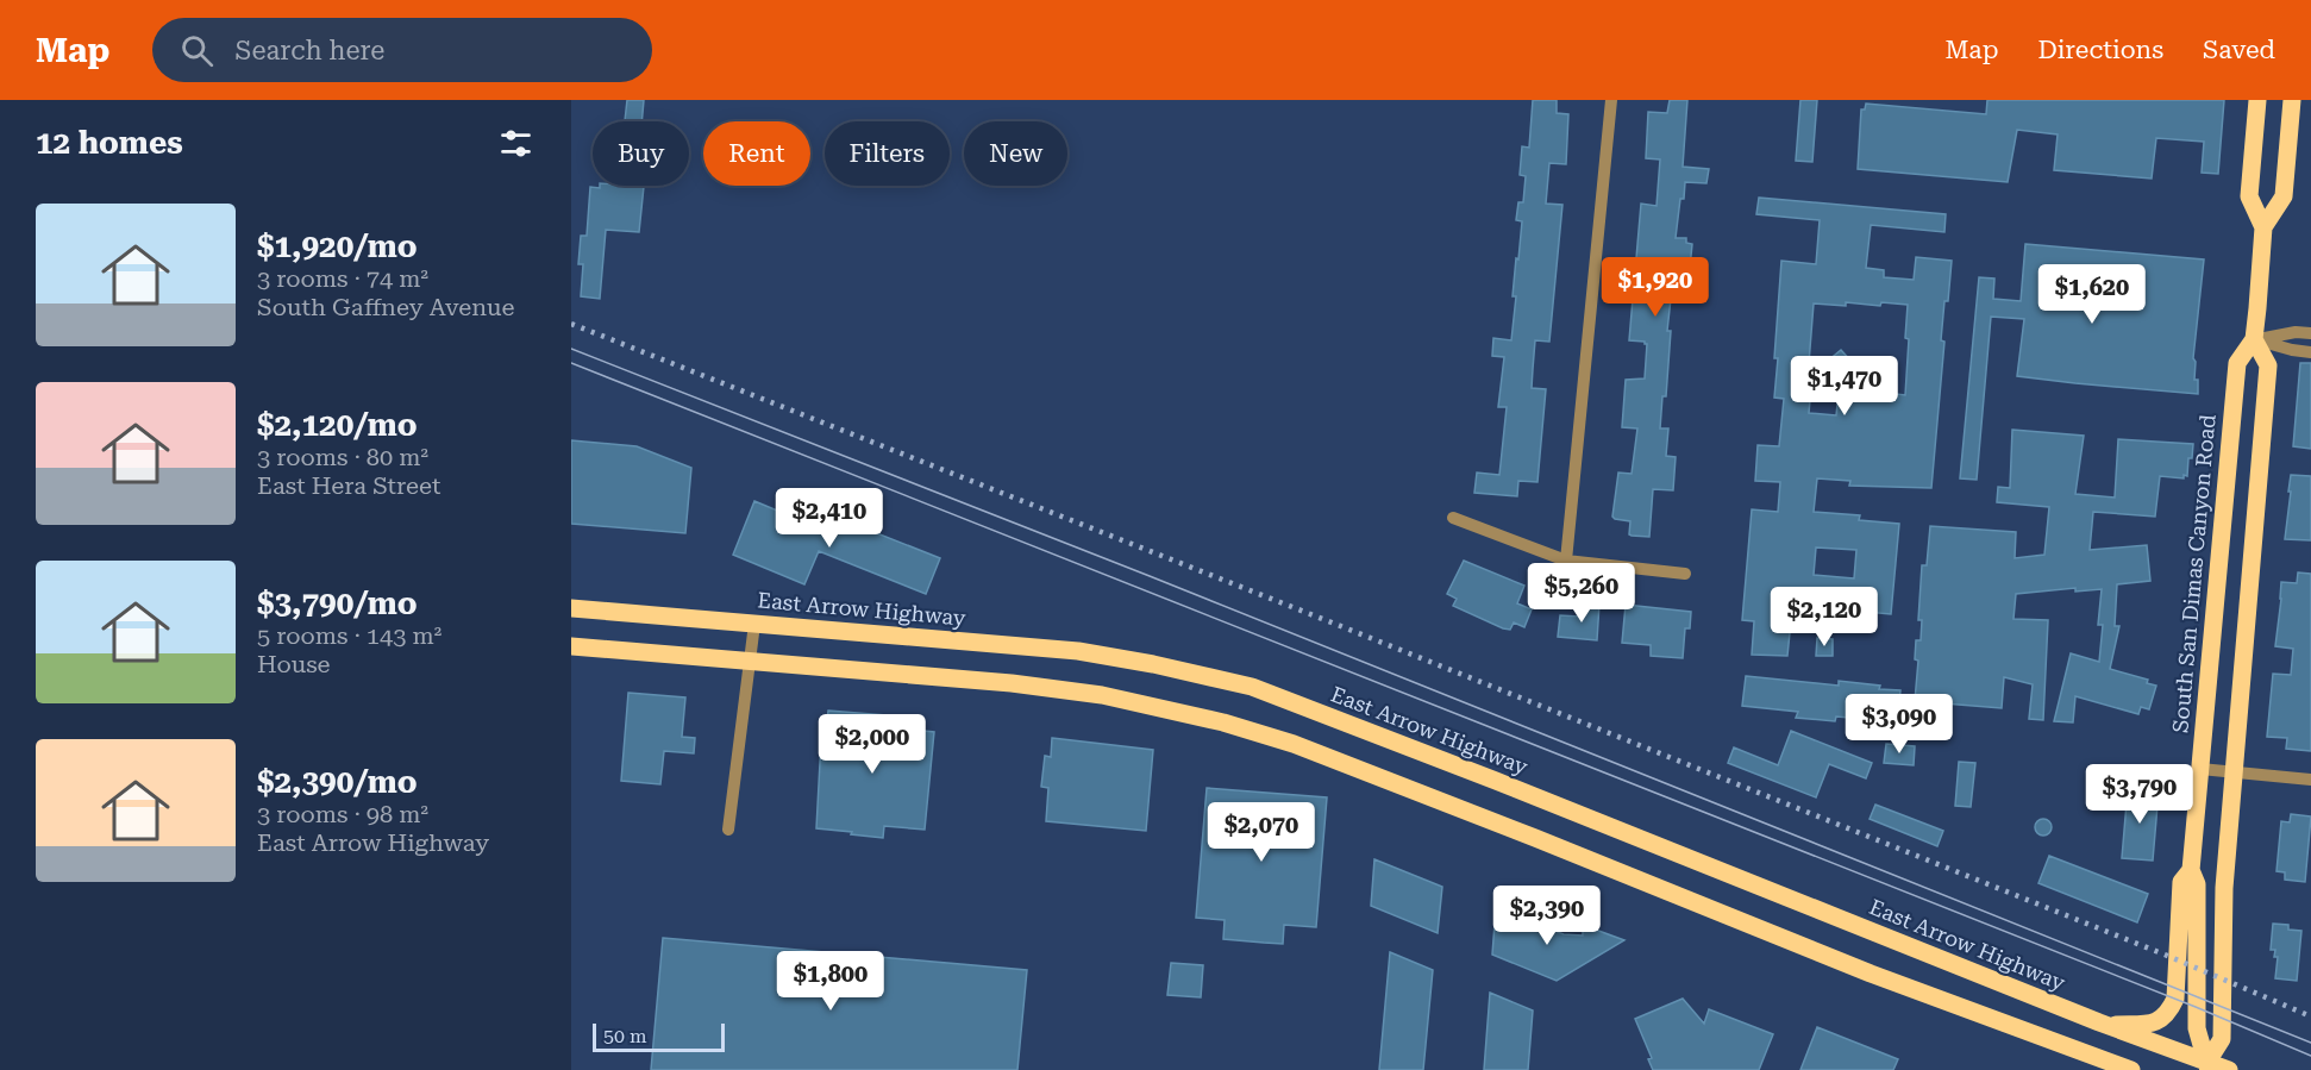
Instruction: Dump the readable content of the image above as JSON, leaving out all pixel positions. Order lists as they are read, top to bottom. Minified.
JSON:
{"streets":{"main road":["South San Dimas Canyon Road","East Arrow Highway"]},"crossings":[["South San Dimas Canyon Road","East Arrow Highway"]],"scale_bar":"50 m","page":{"header":"Map","search":"Search here","nav":["Map","Directions","Saved"],"heading":"12 homes","chip":["Buy","Rent","Filters","New"],"list":[{"name":"$1,920/mo","note":"3 rooms · 74 m² · South Gaffney Avenue"},{"name":"$2,120/mo","note":"3 rooms · 80 m² · East Hera Street"},{"name":"$3,790/mo","note":"5 rooms · 143 m² · House"},{"name":"$2,390/mo","note":"3 rooms · 98 m² · East Arrow Highway"}],"price":["$1,920","$1,620","$1,470","$2,410","$5,260","$2,120","$3,090","$2,000","$3,790","$2,070","$2,390","$1,800"],"scale":"50 m"}}
